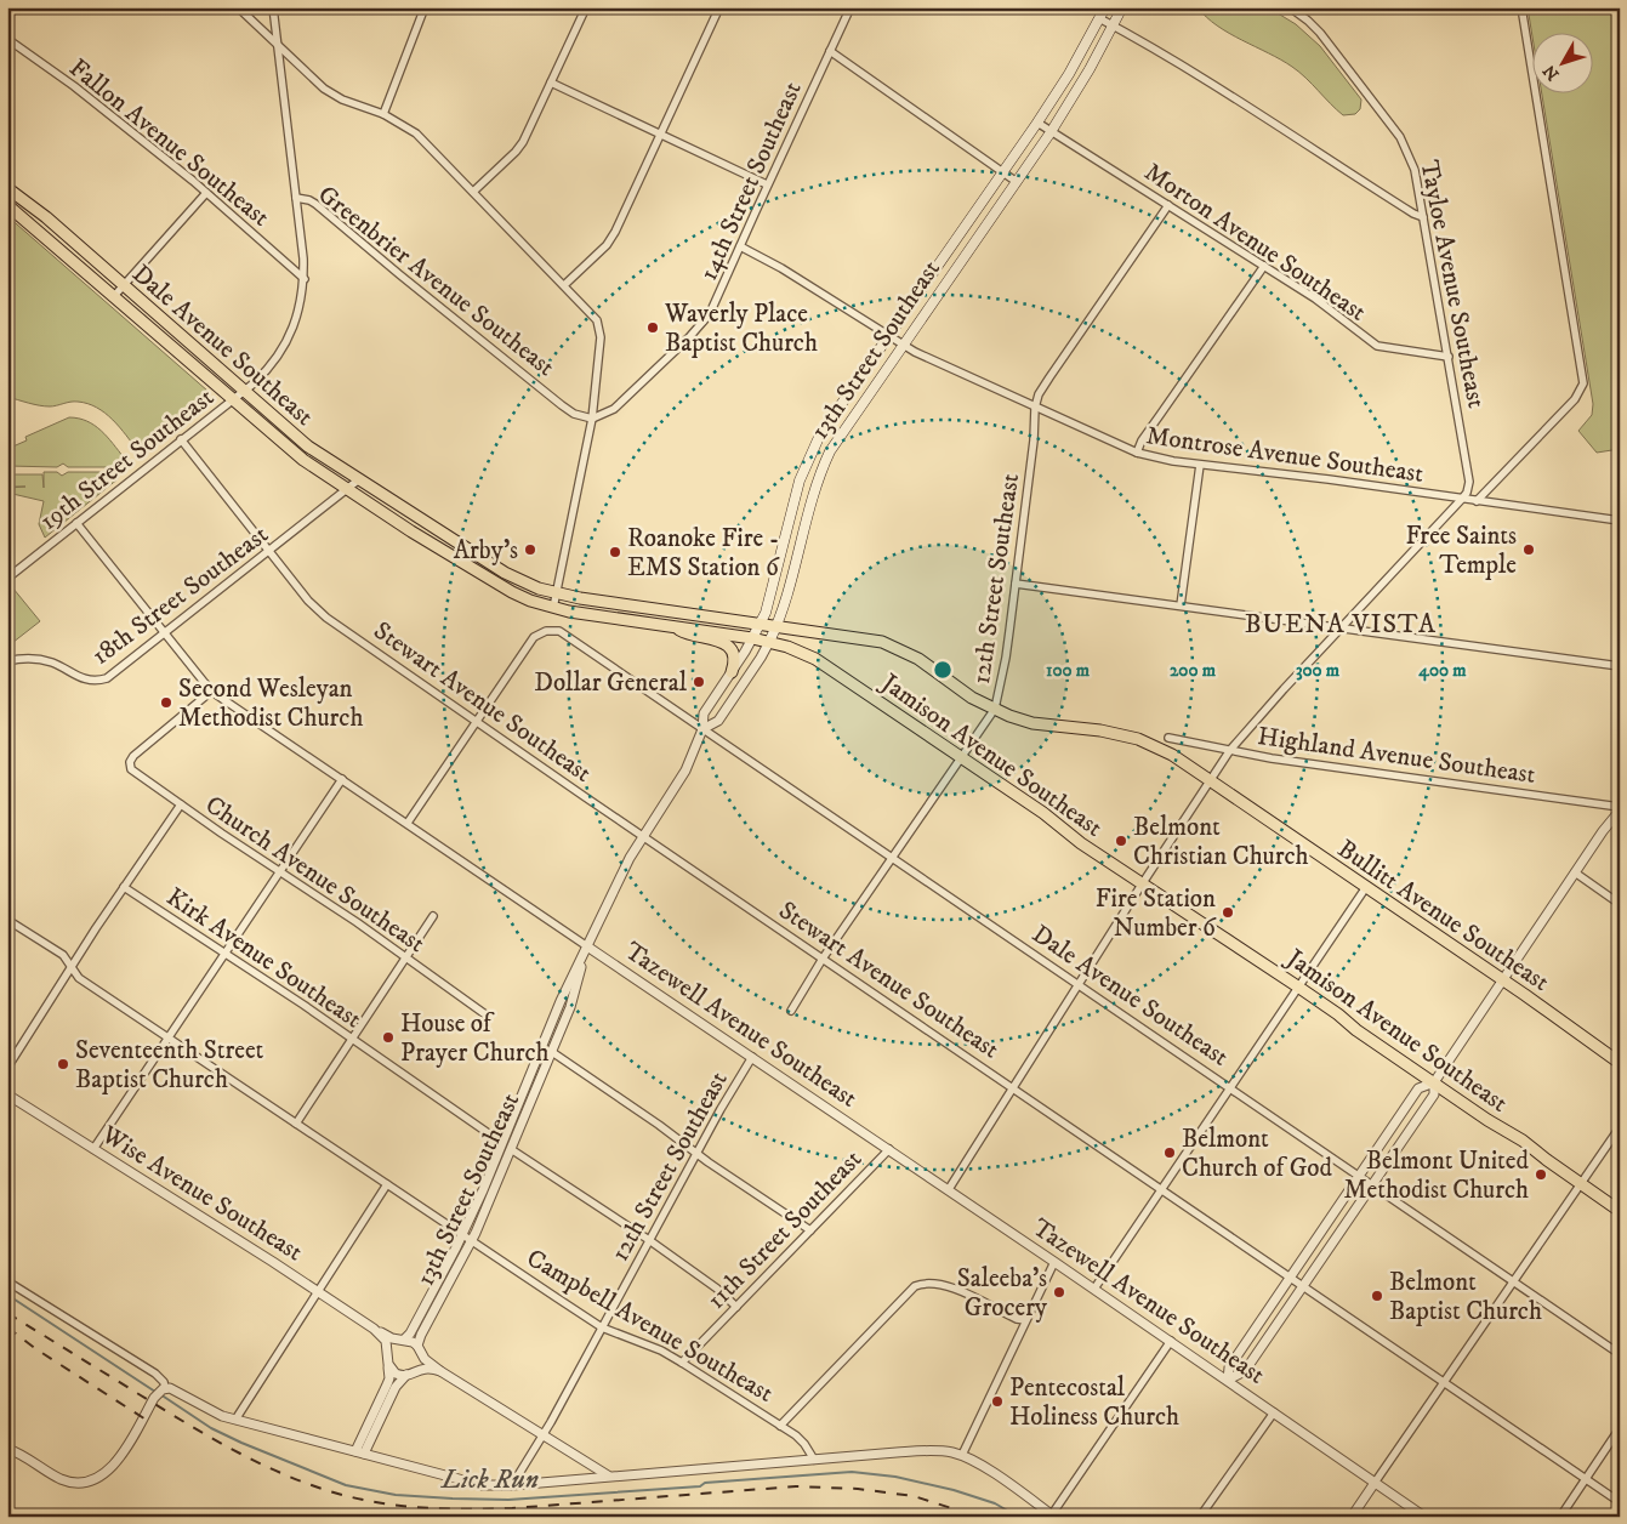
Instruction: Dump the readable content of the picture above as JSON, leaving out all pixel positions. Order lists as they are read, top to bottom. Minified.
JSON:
{"streets":{"main road":["Dale Avenue Southeast","13th Street Southeast","Jamison Avenue Southeast","Bullitt Avenue Southeast"],"street":["Fallon Avenue Southeast","14th Street Southeast","Morton Avenue Southeast","Greenbrier Avenue Southeast","Tayloe Avenue Southeast","Montrose Avenue Southeast","19th Street Southeast","12th Street Southeast","18th Street Southeast","Stewart Avenue Southeast","Highland Avenue Southeast","Church Avenue Southeast","Kirk Avenue Southeast","Tazewell Avenue Southeast","Wise Avenue Southeast","11th Street Southeast","Campbell Avenue Southeast"]},"crossings":[["Fallon Avenue Southeast","19th Street Southeast"],["14th Street Southeast","Greenbrier Avenue Southeast"],["14th Street Southeast","Montrose Avenue Southeast"],["Morton Avenue Southeast","Tayloe Avenue Southeast"],["Morton Avenue Southeast","13th Street Southeast"],["Morton Avenue Southeast","12th Street Southeast"],["Greenbrier Avenue Southeast","19th Street Southeast"],["Tayloe Avenue Southeast","Montrose Avenue Southeast"],["Dale Avenue Southeast","13th Street Southeast"],["Dale Avenue Southeast","19th Street Southeast"],["Dale Avenue Southeast","12th Street Southeast"],["Dale Avenue Southeast","18th Street Southeast"],["Dale Avenue Southeast","Stewart Avenue Southeast"],["Dale Avenue Southeast","Jamison Avenue Southeast"],["Dale Avenue Southeast","Tazewell Avenue Southeast"],["13th Street Southeast","Montrose Avenue Southeast"],["13th Street Southeast","Stewart Avenue Southeast"],["13th Street Southeast","Jamison Avenue Southeast"],["13th Street Southeast","Bullitt Avenue Southeast"],["13th Street Southeast","Kirk Avenue Southeast"],["13th Street Southeast","Tazewell Avenue Southeast"],["13th Street Southeast","Wise Avenue Southeast"],["13th Street Southeast","Campbell Avenue Southeast"],["Montrose Avenue Southeast","12th Street Southeast"],["19th Street Southeast","Stewart Avenue Southeast"],["19th Street Southeast","Tazewell Avenue Southeast"],["12th Street Southeast","Stewart Avenue Southeast"],["12th Street Southeast","Jamison Avenue Southeast"],["12th Street Southeast","Bullitt Avenue Southeast"],["12th Street Southeast","Tazewell Avenue Southeast"],["12th Street Southeast","Wise Avenue Southeast"],["12th Street Southeast","Campbell Avenue Southeast"],["18th Street Southeast","Stewart Avenue Southeast"],["18th Street Southeast","Tazewell Avenue Southeast"],["Church Avenue Southeast","Tazewell Avenue Southeast"],["Tazewell Avenue Southeast","11th Street Southeast"],["11th Street Southeast","Campbell Avenue Southeast"]],"districts":["BUENA VISTA"],"water":["Lick Run"],"places":["Waverly Place Baptist Church","Arby's","Free Saints Temple","Roanoke Fire - EMS Station 6","Dollar General","Second Wesleyan Methodist Church","Belmont Christian Church","Fire Station Number 6","House of Prayer Church","Seventeenth Street Baptist Church","Belmont Church of God","Belmont United Methodist Church","Saleeba's Grocery","Belmont Baptist Church","Pentecostal Holiness Church"],"north":"bottom left","rings":["100 m","200 m","300 m","400 m"]}
